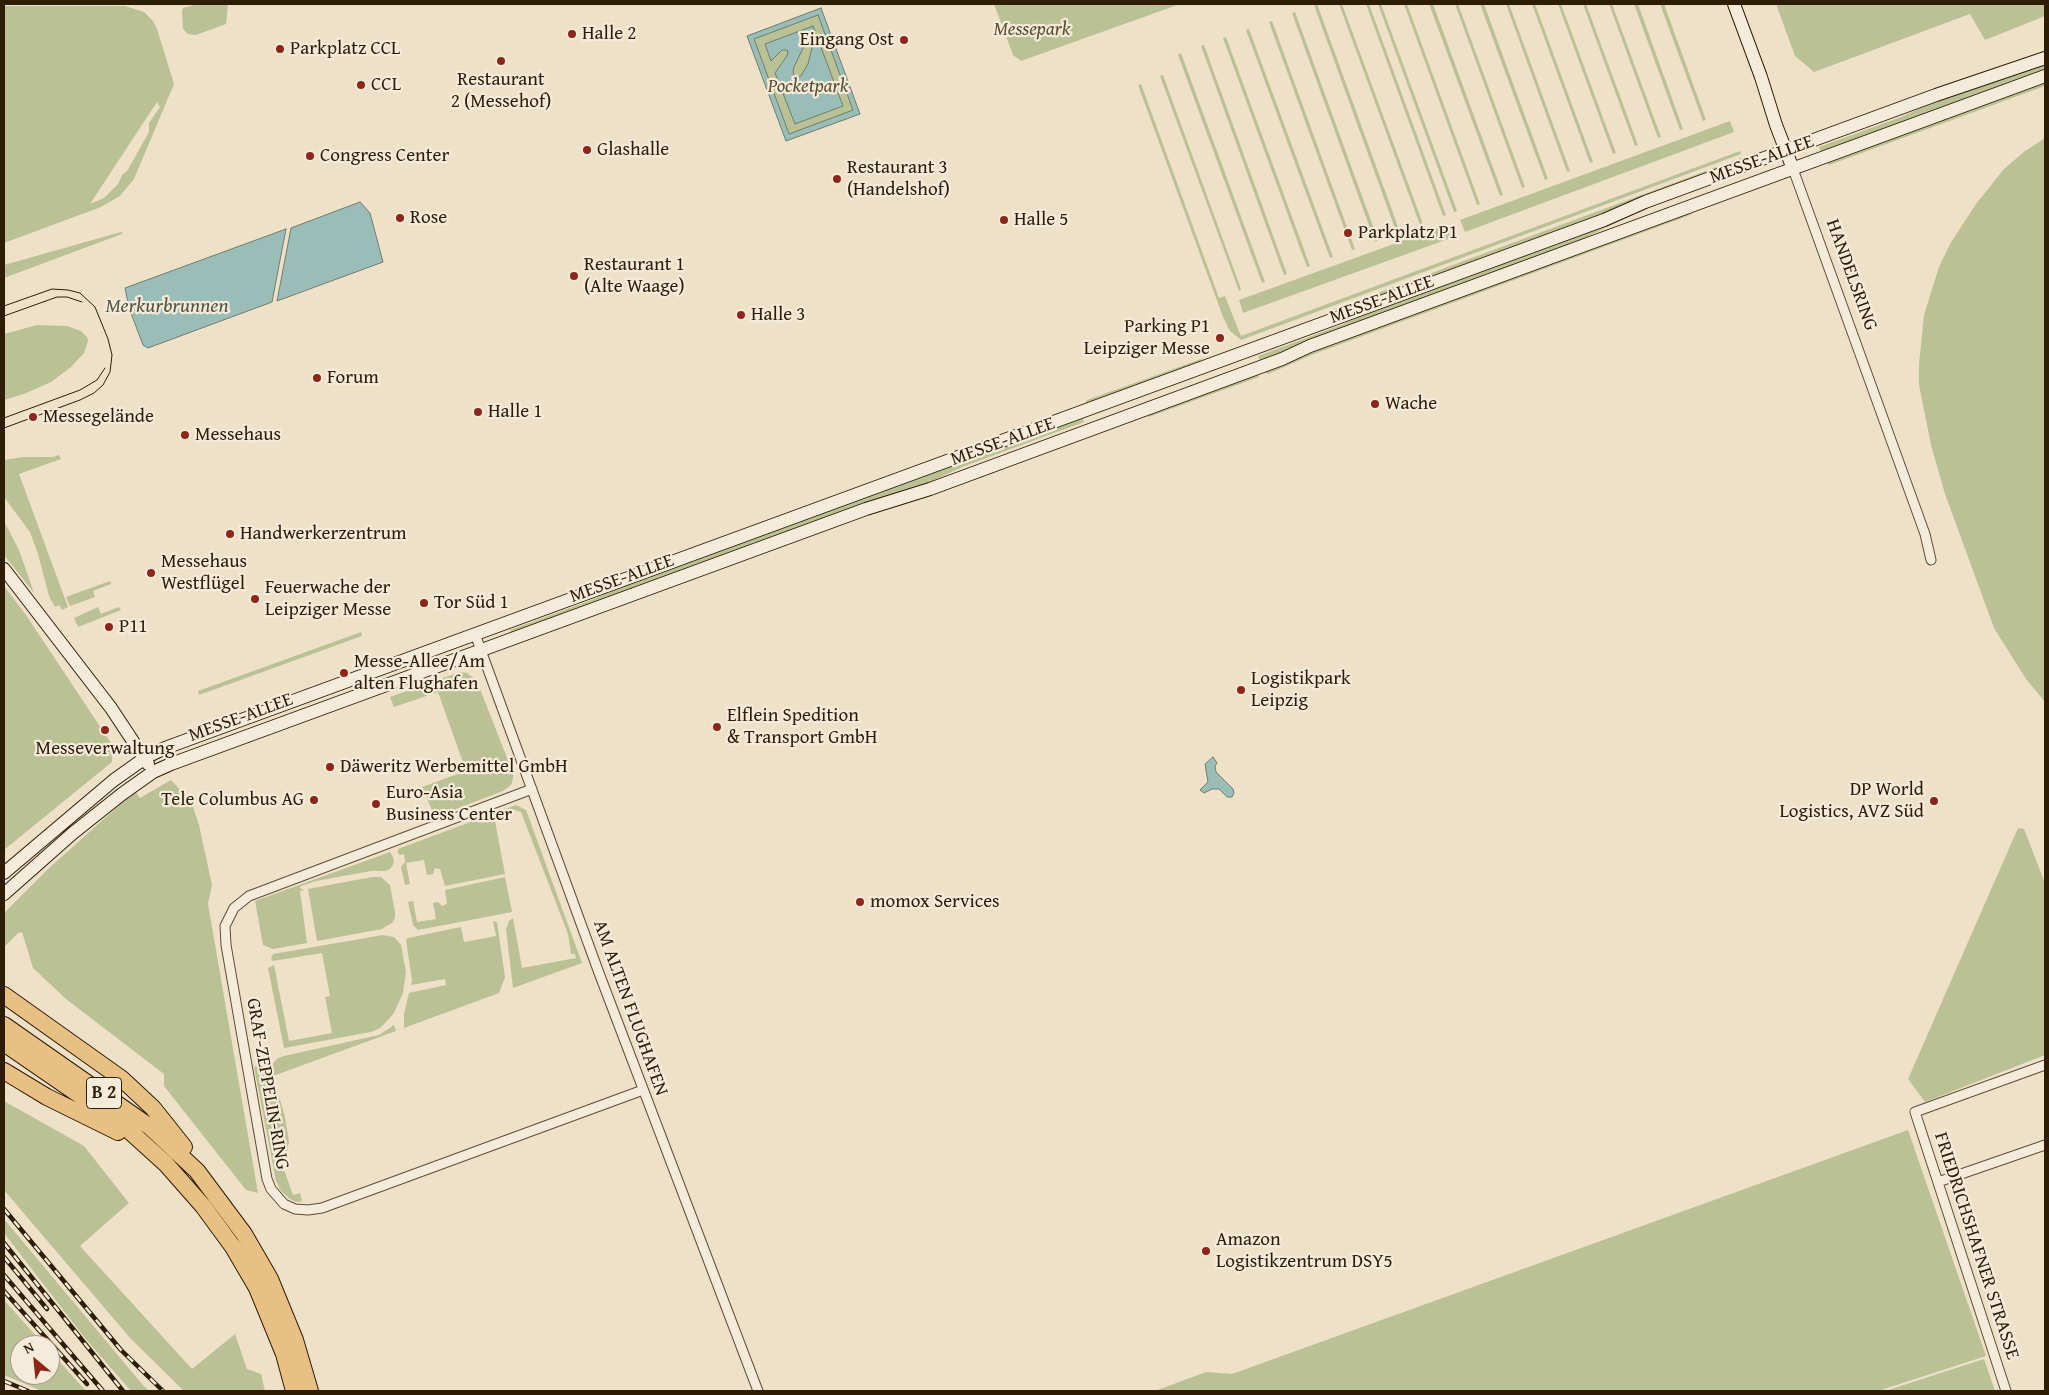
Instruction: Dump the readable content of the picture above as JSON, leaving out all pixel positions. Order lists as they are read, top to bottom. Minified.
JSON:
{"streets":{"highway":["B 2"],"main road":["MESSE-ALLEE","HANDELSRING"],"street":["AM ALTEN FLUGHAFEN","GRAF-ZEPPELIN-RING","FRIEDRICHSHAFNER STRASSE"]},"crossings":[["MESSE-ALLEE","HANDELSRING"],["MESSE-ALLEE","AM ALTEN FLUGHAFEN"],["AM ALTEN FLUGHAFEN","GRAF-ZEPPELIN-RING"]],"water":["Merkurbrunnen"],"parks":["Messepark","Pocketpark"],"places":["Halle 2","Eingang Ost","Parkplatz CCL","Restaurant 2 (Messehof)","CCL","Glashalle","Congress Center","Restaurant 3 (Handelshof)","Rose","Halle 5","Parkplatz P1","Restaurant 1 (Alte Waage)","Halle 3","Parking P1 Leipziger Messe","Forum","Wache","Halle 1","Messegelände","Messehaus","Handwerkerzentrum","Messehaus Westflügel","Feuerwache der Leipziger Messe","Tor Süd 1","P11","Messe-Allee/Am alten Flughafen","Logistikpark Leipzig","Elflein Spedition & Transport GmbH","Messeverwaltung","Däweritz Werbemittel GmbH","Tele Columbus AG","DP World Logistics, AVZ Süd","Euro-Asia Business Center","momox Services","Amazon Logistikzentrum DSY5"],"north":"top left"}
